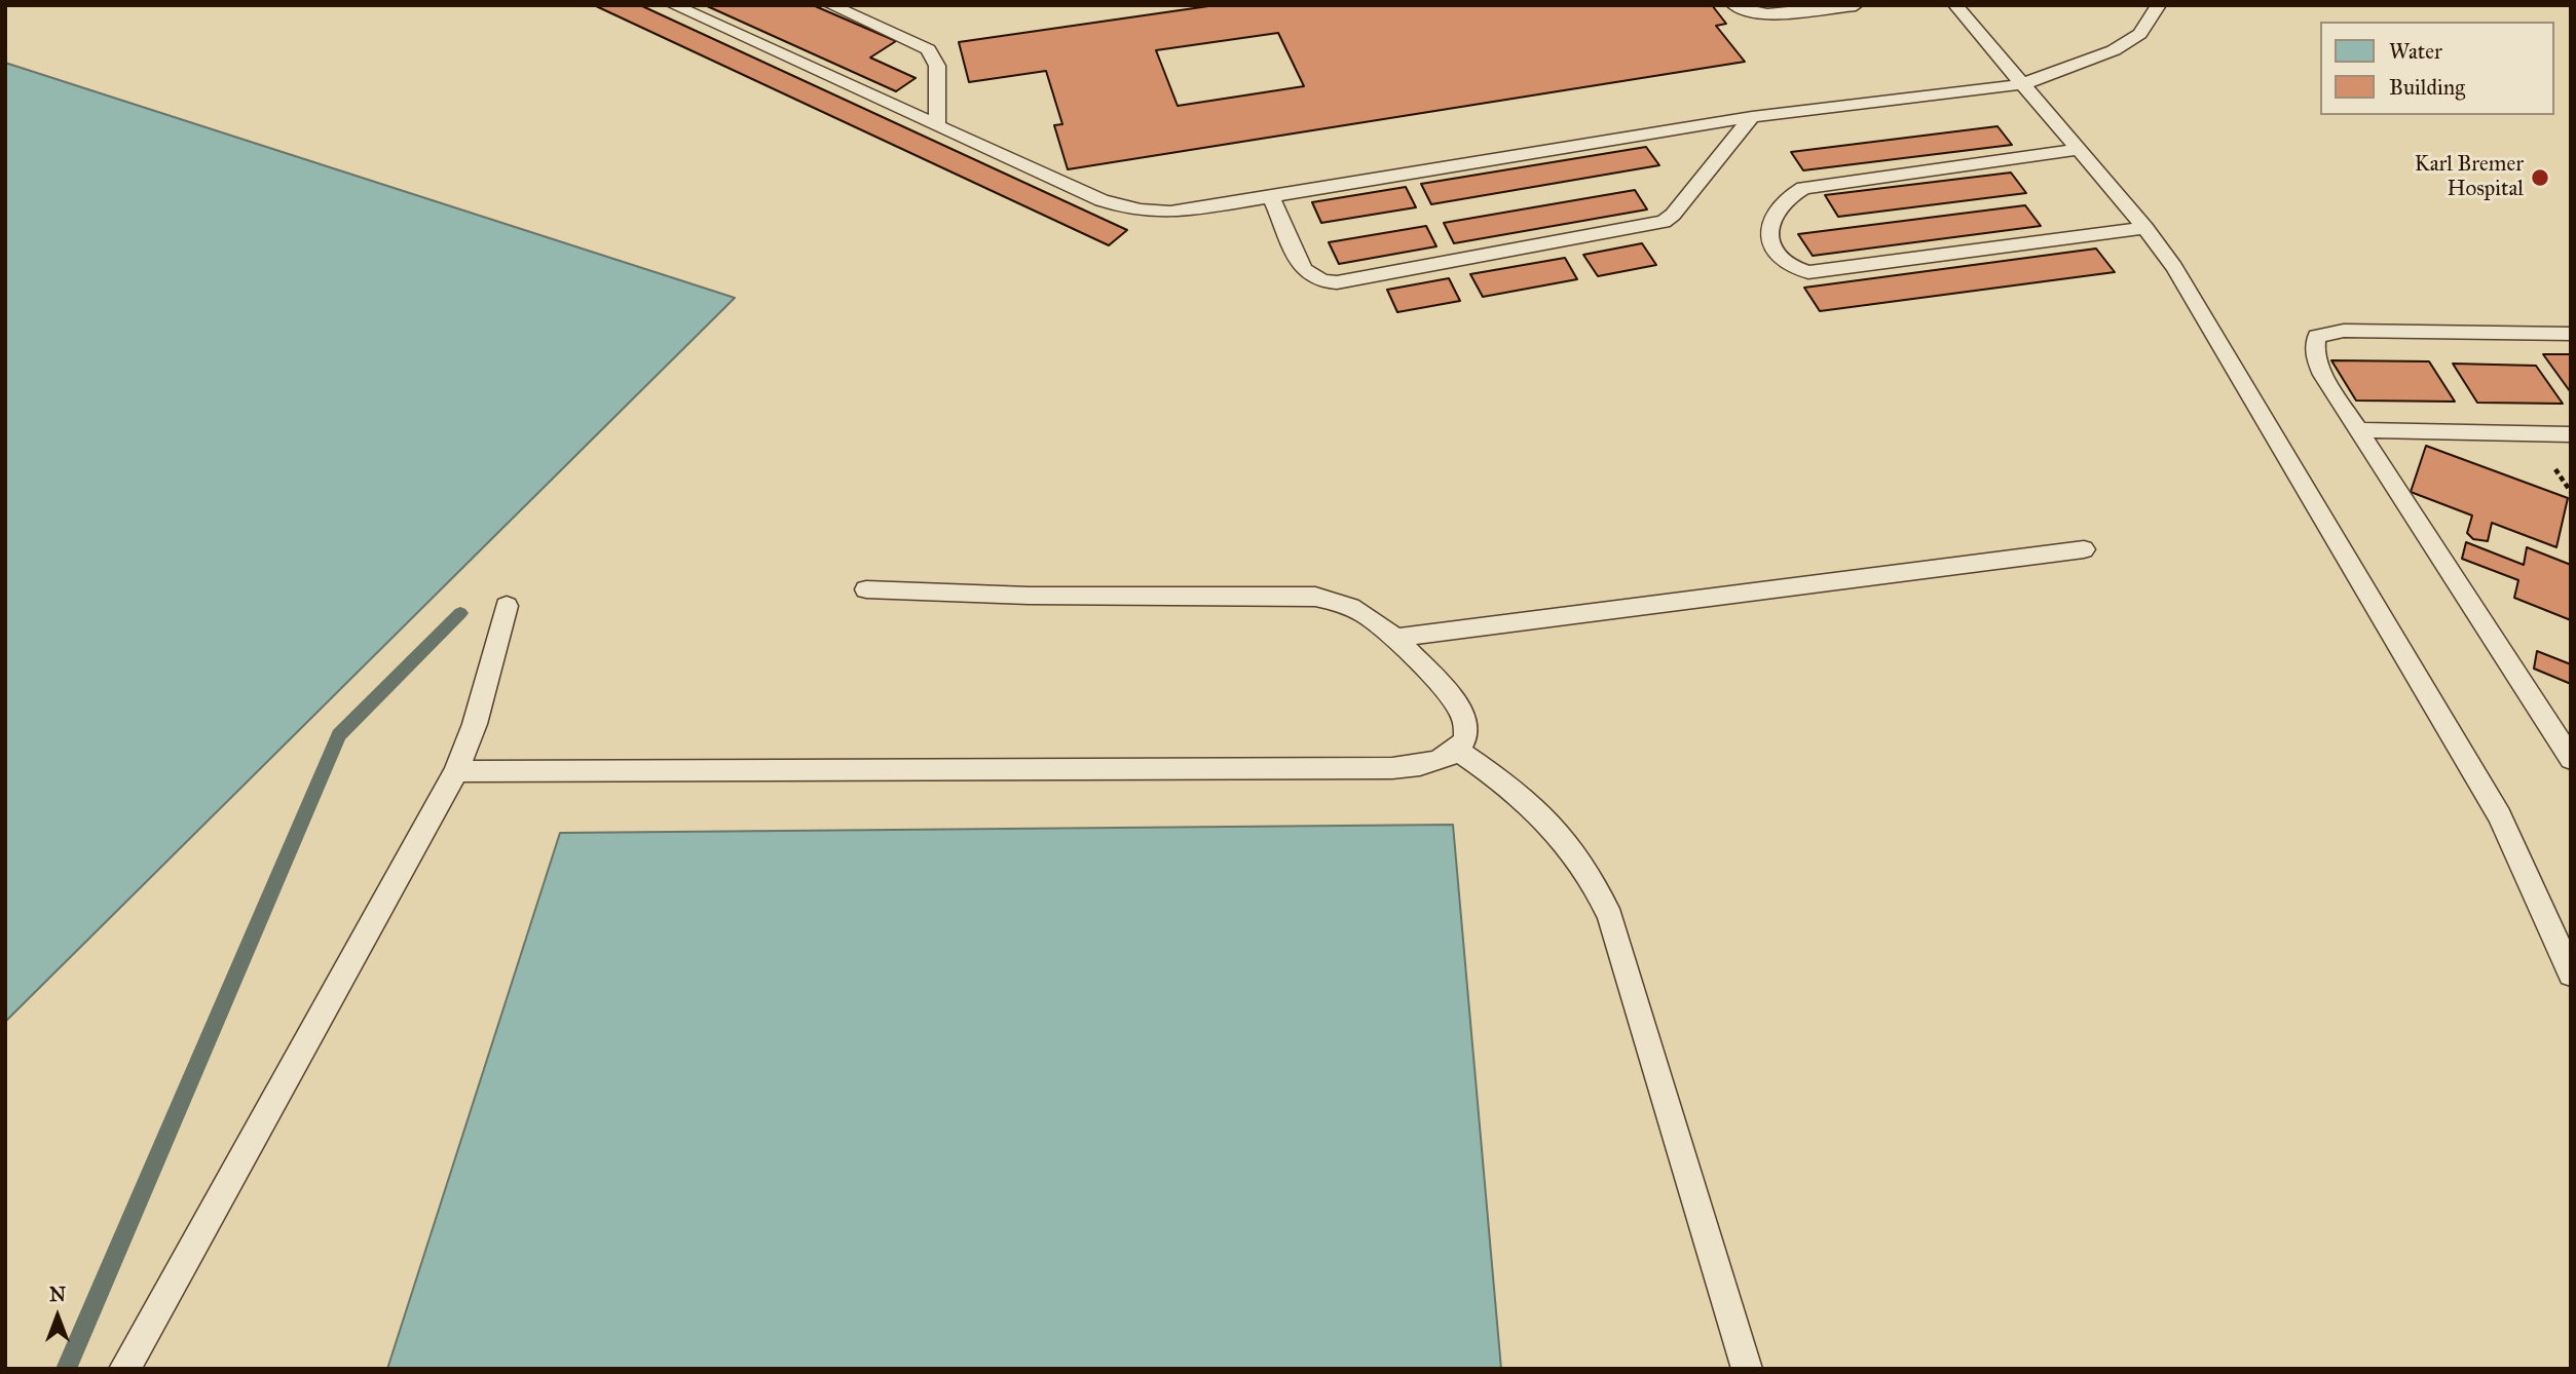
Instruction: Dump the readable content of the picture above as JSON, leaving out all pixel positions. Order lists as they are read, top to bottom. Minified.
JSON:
{"places":["Karl Bremer Hospital"],"legend":["Water","Building"],"north":"top"}
